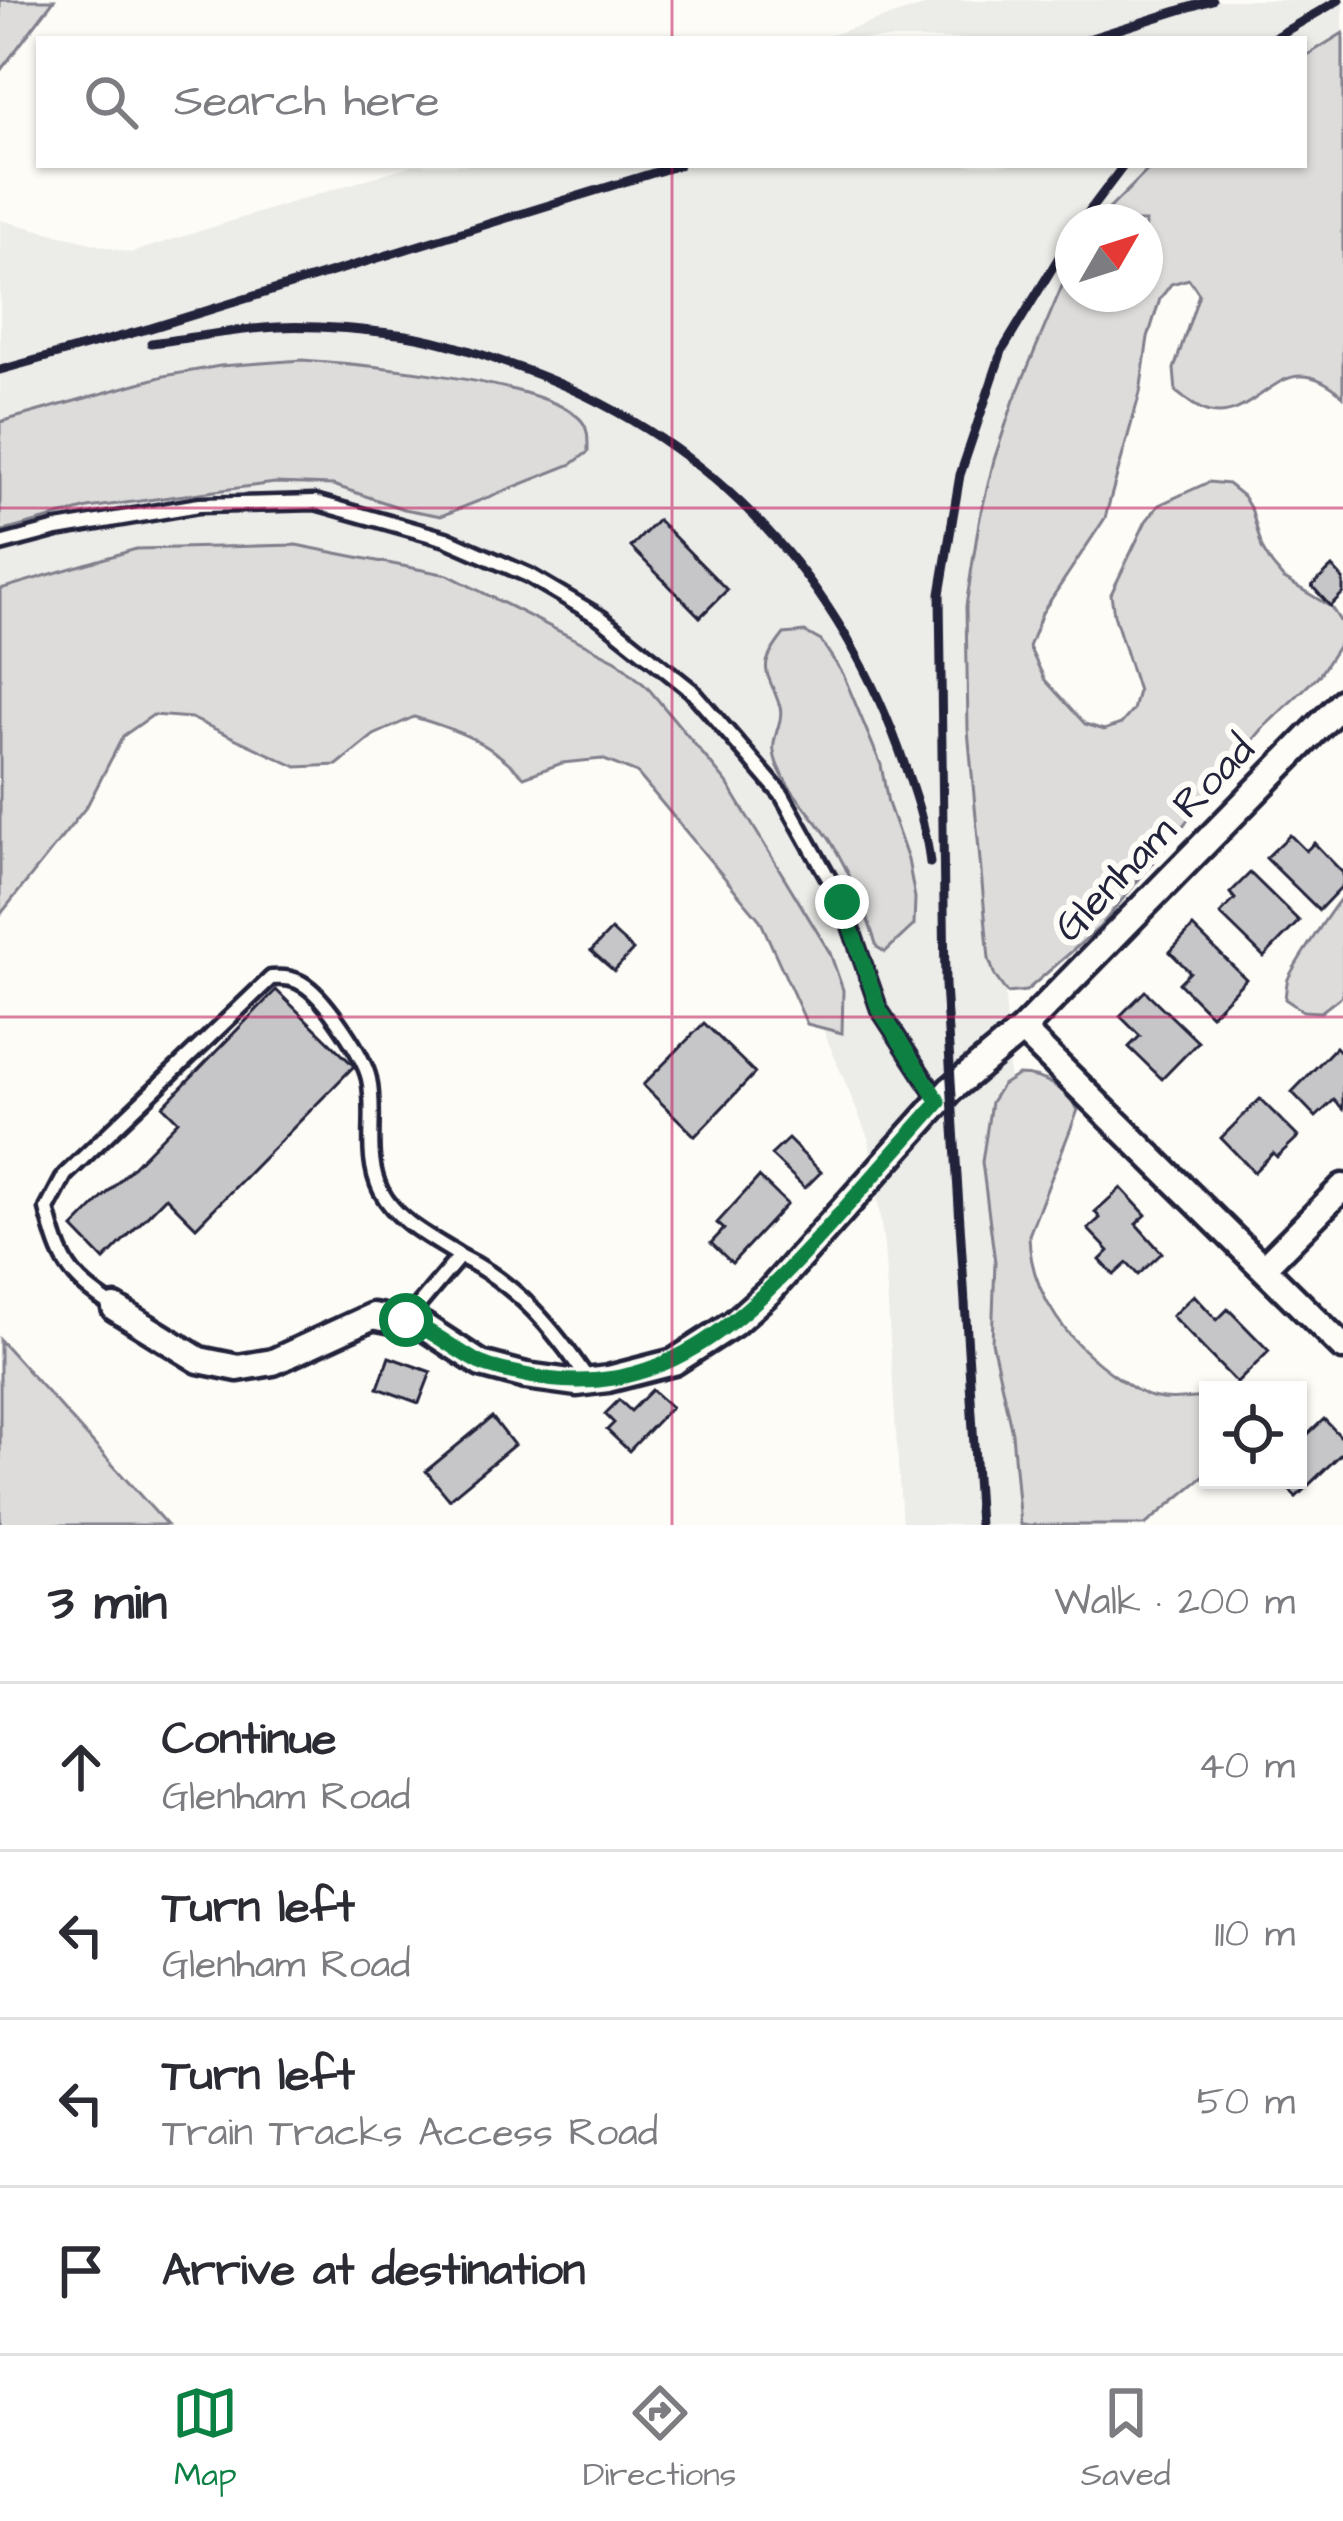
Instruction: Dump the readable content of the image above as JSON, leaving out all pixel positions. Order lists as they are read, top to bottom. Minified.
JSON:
{"streets":{"street":["Glenham Road"]},"north":"top right","page":{"search":"Search here","heading":["3 min","Walk · 200 m"],"list":[["Continue","Glenham Road","40 m"],["Turn left","Glenham Road","110 m"],["Turn left","Train Tracks Access Road","50 m"],"Arrive at destination"],"nav":["Map","Directions","Saved"]}}
